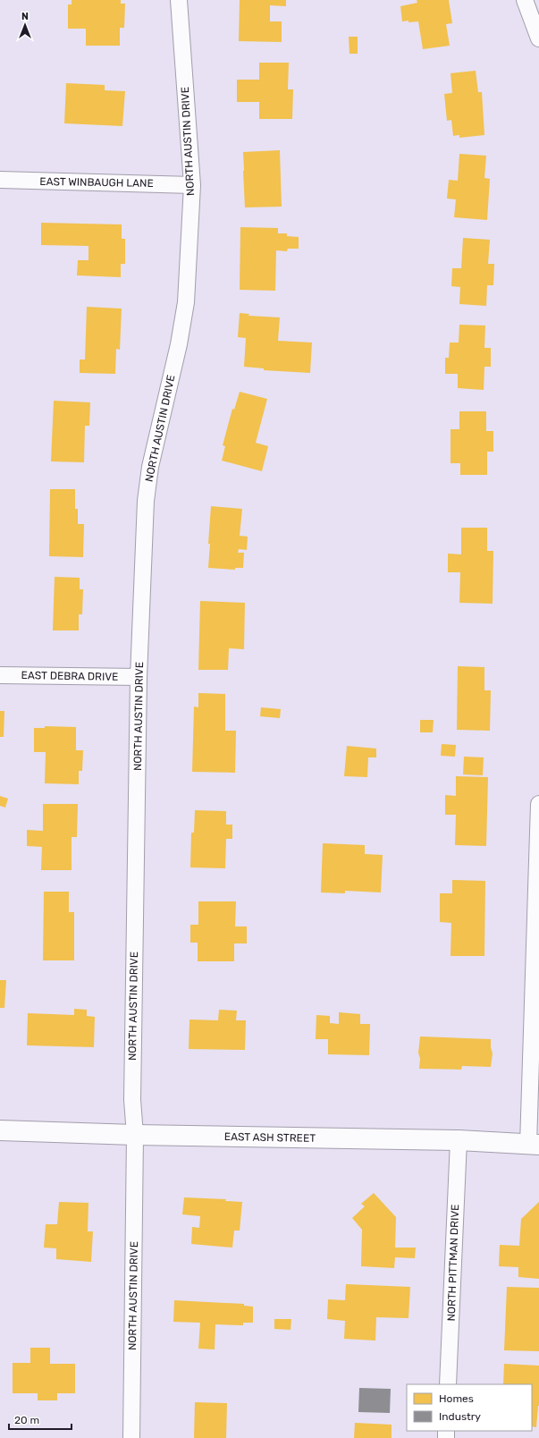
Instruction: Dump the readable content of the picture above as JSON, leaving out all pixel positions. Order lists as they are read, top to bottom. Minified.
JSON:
{"streets":{"street":["NORTH AUSTIN DRIVE","EAST WINBAUGH LANE","EAST DEBRA DRIVE","EAST ASH STREET","NORTH PITTMAN DRIVE"]},"crossings":[["NORTH AUSTIN DRIVE","EAST WINBAUGH LANE"],["NORTH AUSTIN DRIVE","EAST DEBRA DRIVE"],["NORTH AUSTIN DRIVE","EAST ASH STREET"],["EAST ASH STREET","NORTH PITTMAN DRIVE"]],"legend":["Homes","Industry"],"scale_bar":"20 m","north":"top"}
